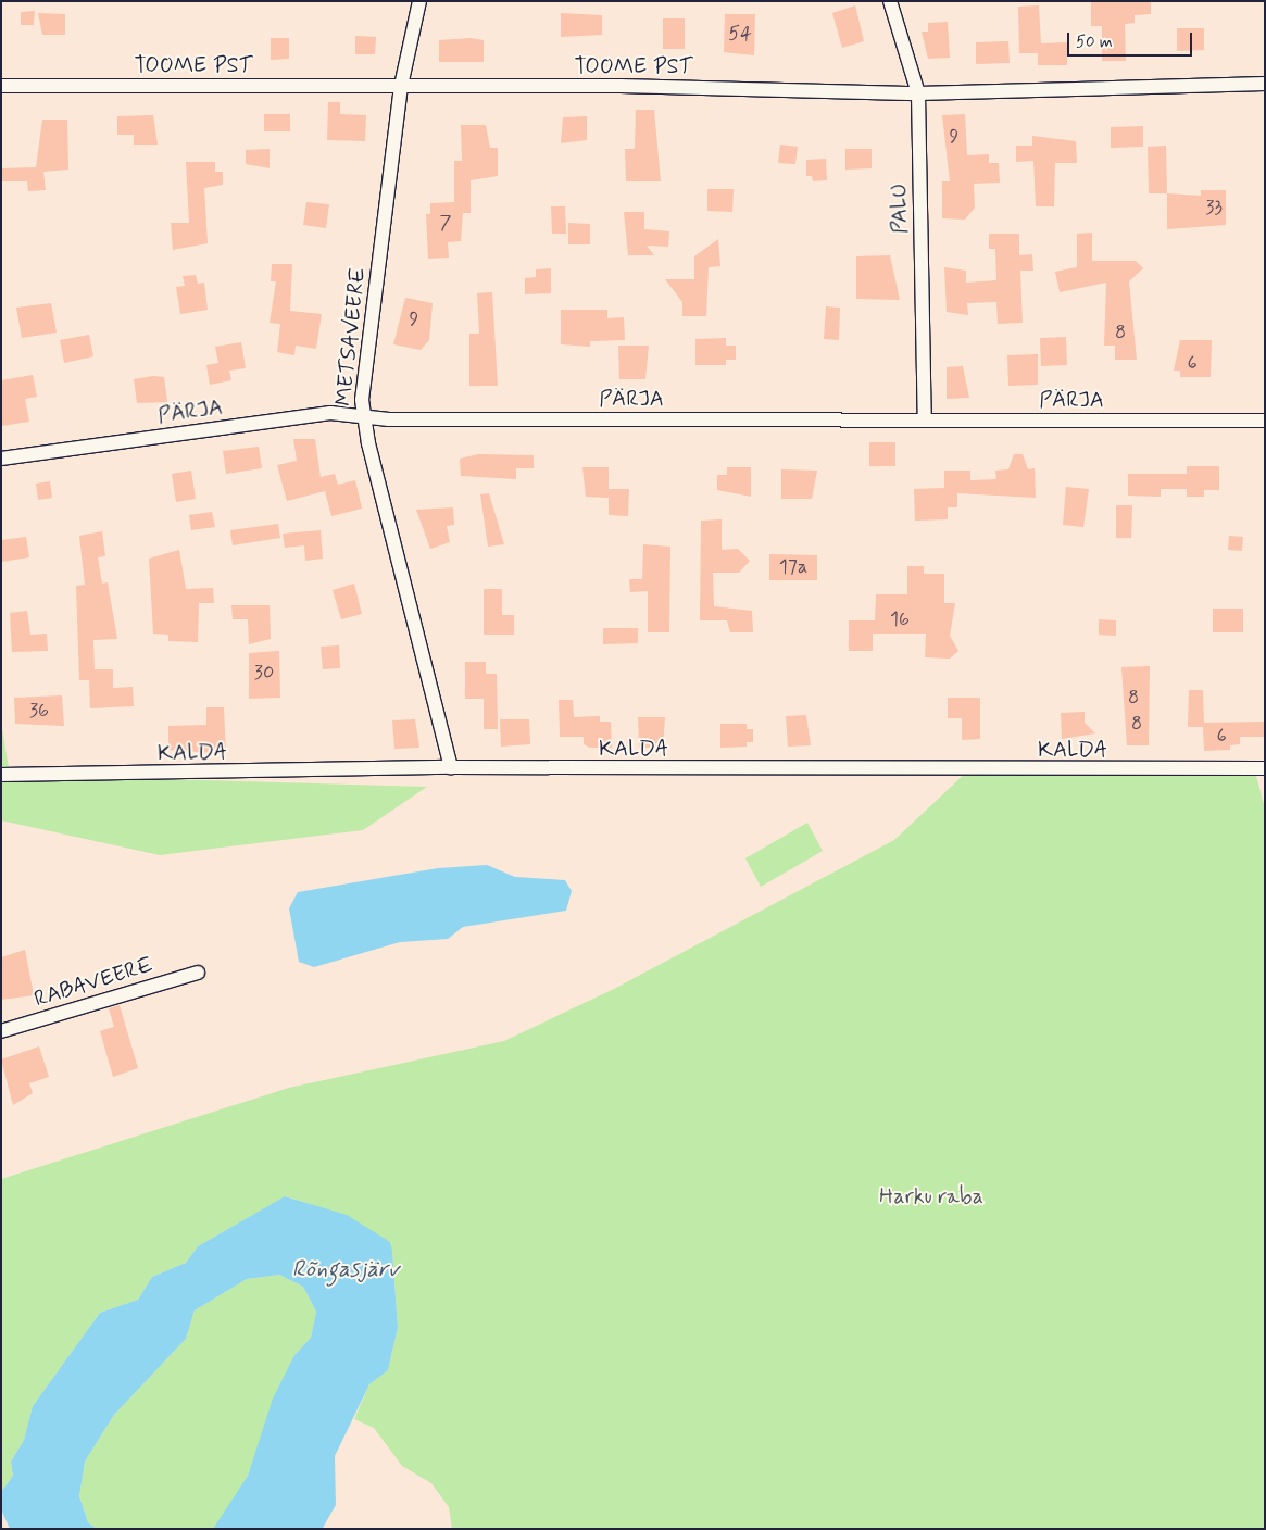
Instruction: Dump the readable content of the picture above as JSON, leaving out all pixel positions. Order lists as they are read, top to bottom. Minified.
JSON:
{"streets":{"street":["TOOME PST","PALU","METSAVEERE","PÄRJA","KALDA","RABAVEERE"]},"crossings":[["TOOME PST","PALU"],["TOOME PST","METSAVEERE"],["PALU","PÄRJA"],["METSAVEERE","PÄRJA"],["METSAVEERE","KALDA"]],"water":["Rõngasjärv"],"parks":["Harku raba"],"house_numbers":["54","9","33","7","9","8","6","17a","16","30","8","36","8","6"],"scale_bar":"50 m"}
